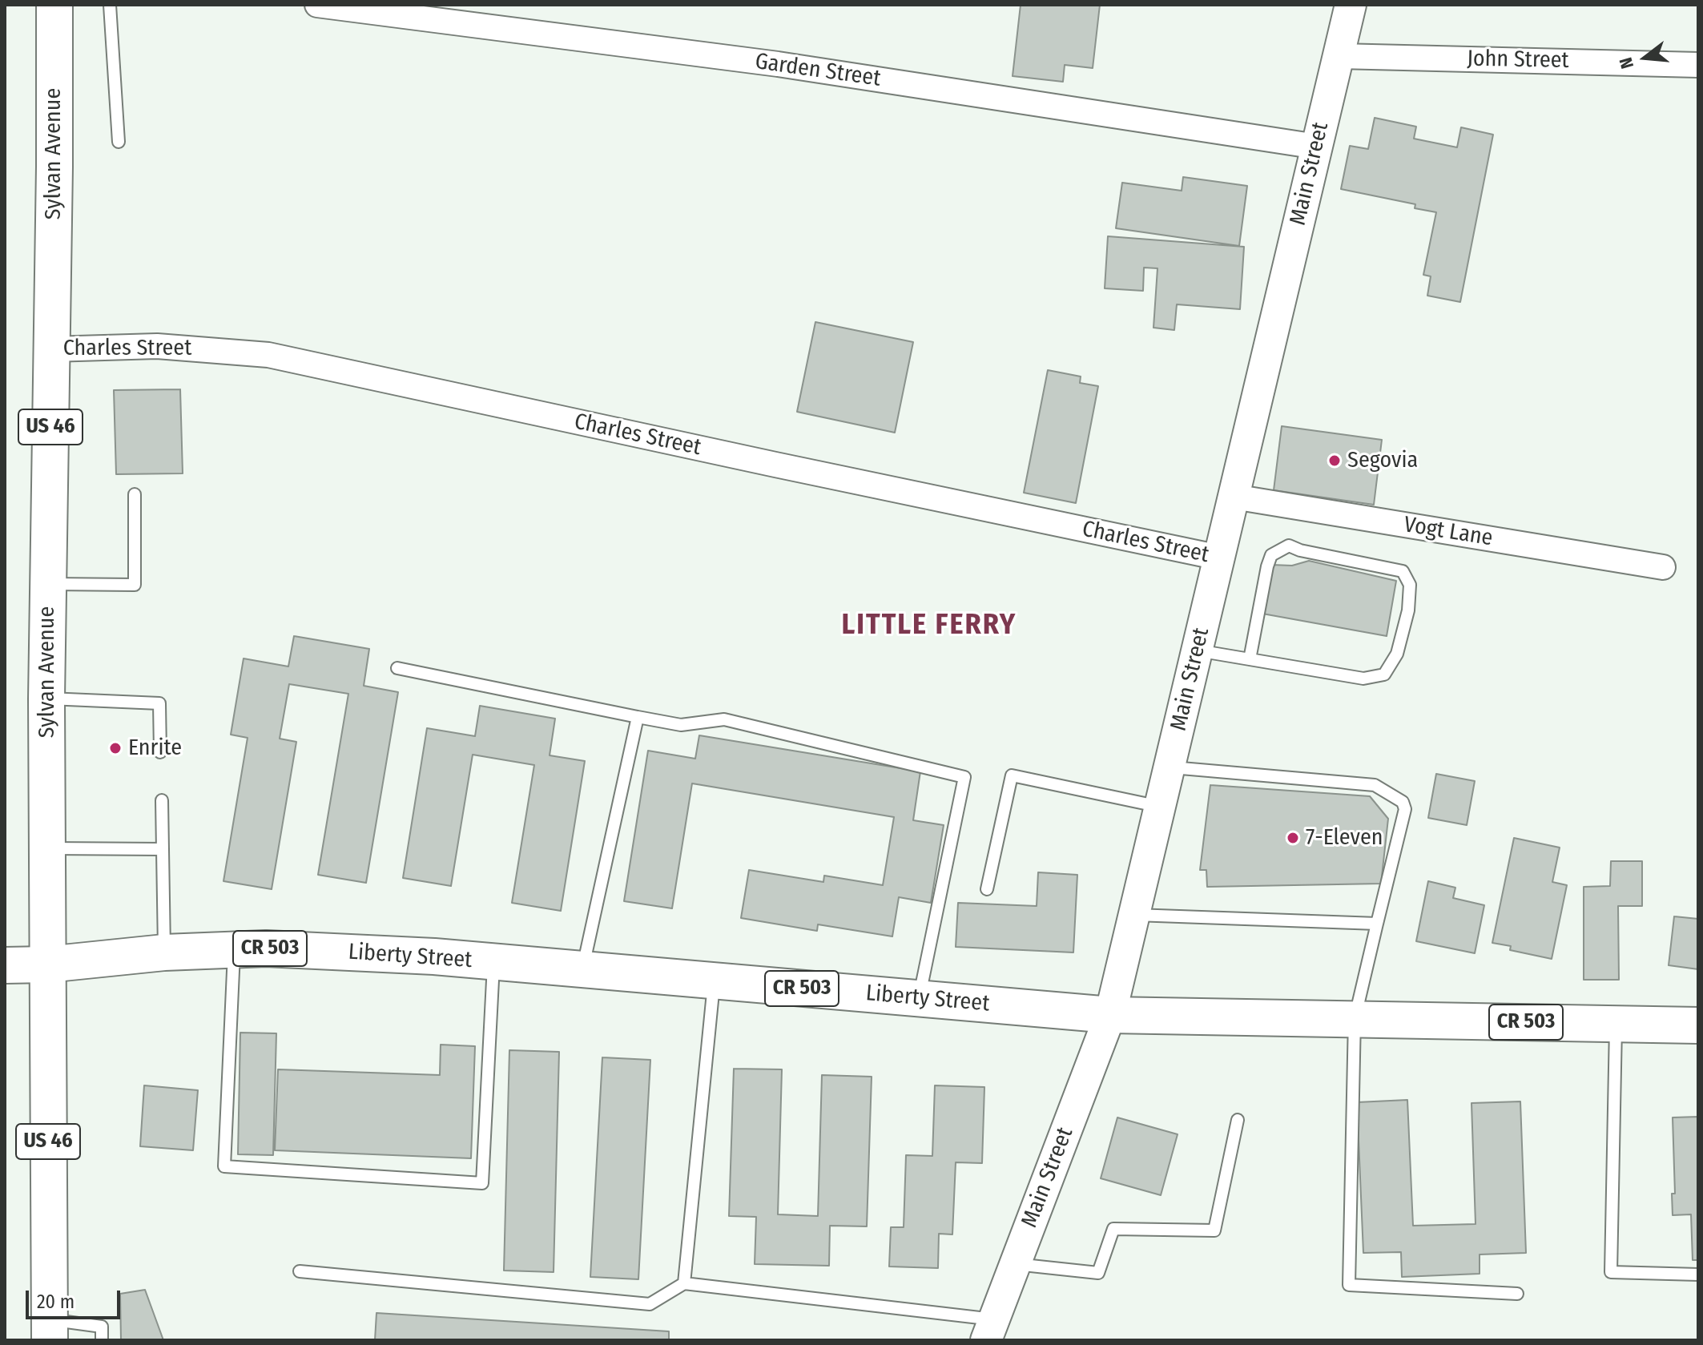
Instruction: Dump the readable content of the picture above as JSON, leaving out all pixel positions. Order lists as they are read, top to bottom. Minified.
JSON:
{"streets":{"main road":["Sylvan Avenue","US 46","CR 503","Liberty Street"],"street":["John Street","Garden Street","Main Street","Charles Street","Vogt Lane"]},"crossings":[["John Street","Main Street"],["Garden Street","Main Street"],["Sylvan Avenue","Charles Street"],["Sylvan Avenue","Liberty Street"],["Main Street","Charles Street"],["Main Street","Vogt Lane"],["Main Street","Liberty Street"]],"districts":["LITTLE FERRY"],"places":["Segovia","Enrite","7-Eleven"],"scale_bar":"20 m","north":"left"}
